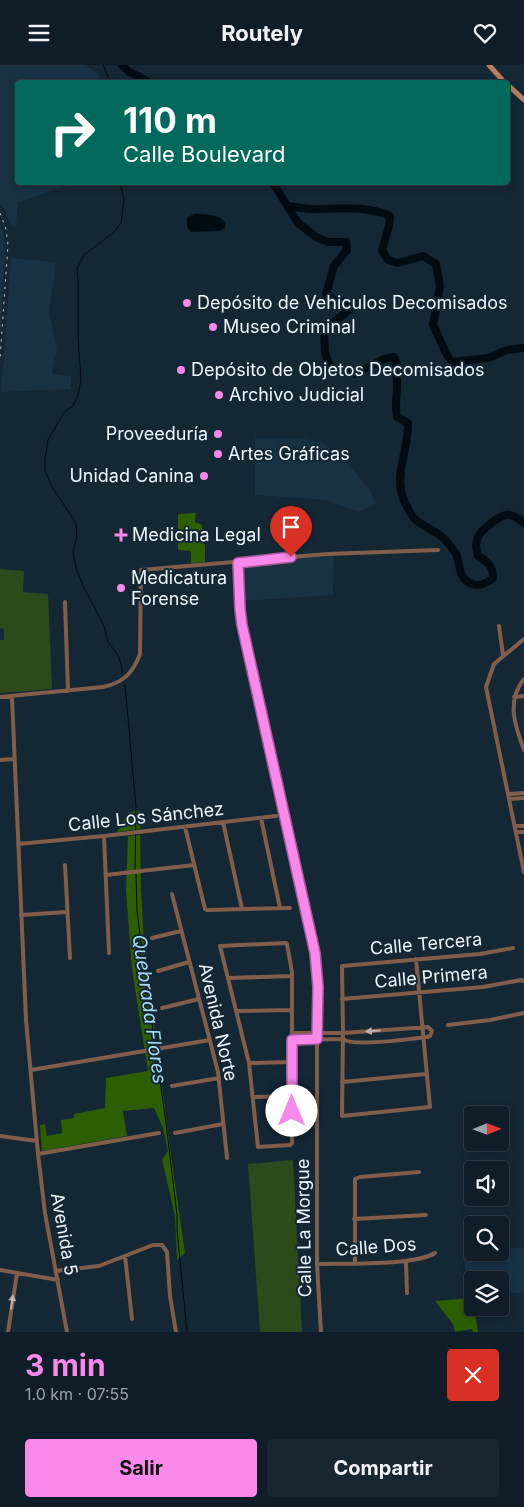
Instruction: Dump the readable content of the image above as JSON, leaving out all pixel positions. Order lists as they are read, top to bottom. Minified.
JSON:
{"streets":{"street":["Calle Los Sánchez","Calle Tercera","Calle Primera","Avenida Norte","Calle La Morgue","Avenida 5","Calle Dos"]},"crossings":[["Calle Los Sánchez","Avenida 5"],["Calle Tercera","Calle Primera"],["Calle La Morgue","Calle Dos"]],"water":["Quebrada Flores"],"places":{"other":["Depósito de Vehiculos Decomisados","Museo Criminal","Depósito de Objetos Decomisados","Archivo Judicial","Proveeduría","Artes Gráficas","Unidad Canina","Medicatura Forense"],"health":["Medicina Legal"]},"north":"right","page":{"header":"Routely","turn":["110 m","Calle Boulevard"],"heading":["3 min","1.0 km · 07:55"],"buttons":["Salir","Compartir"]}}
